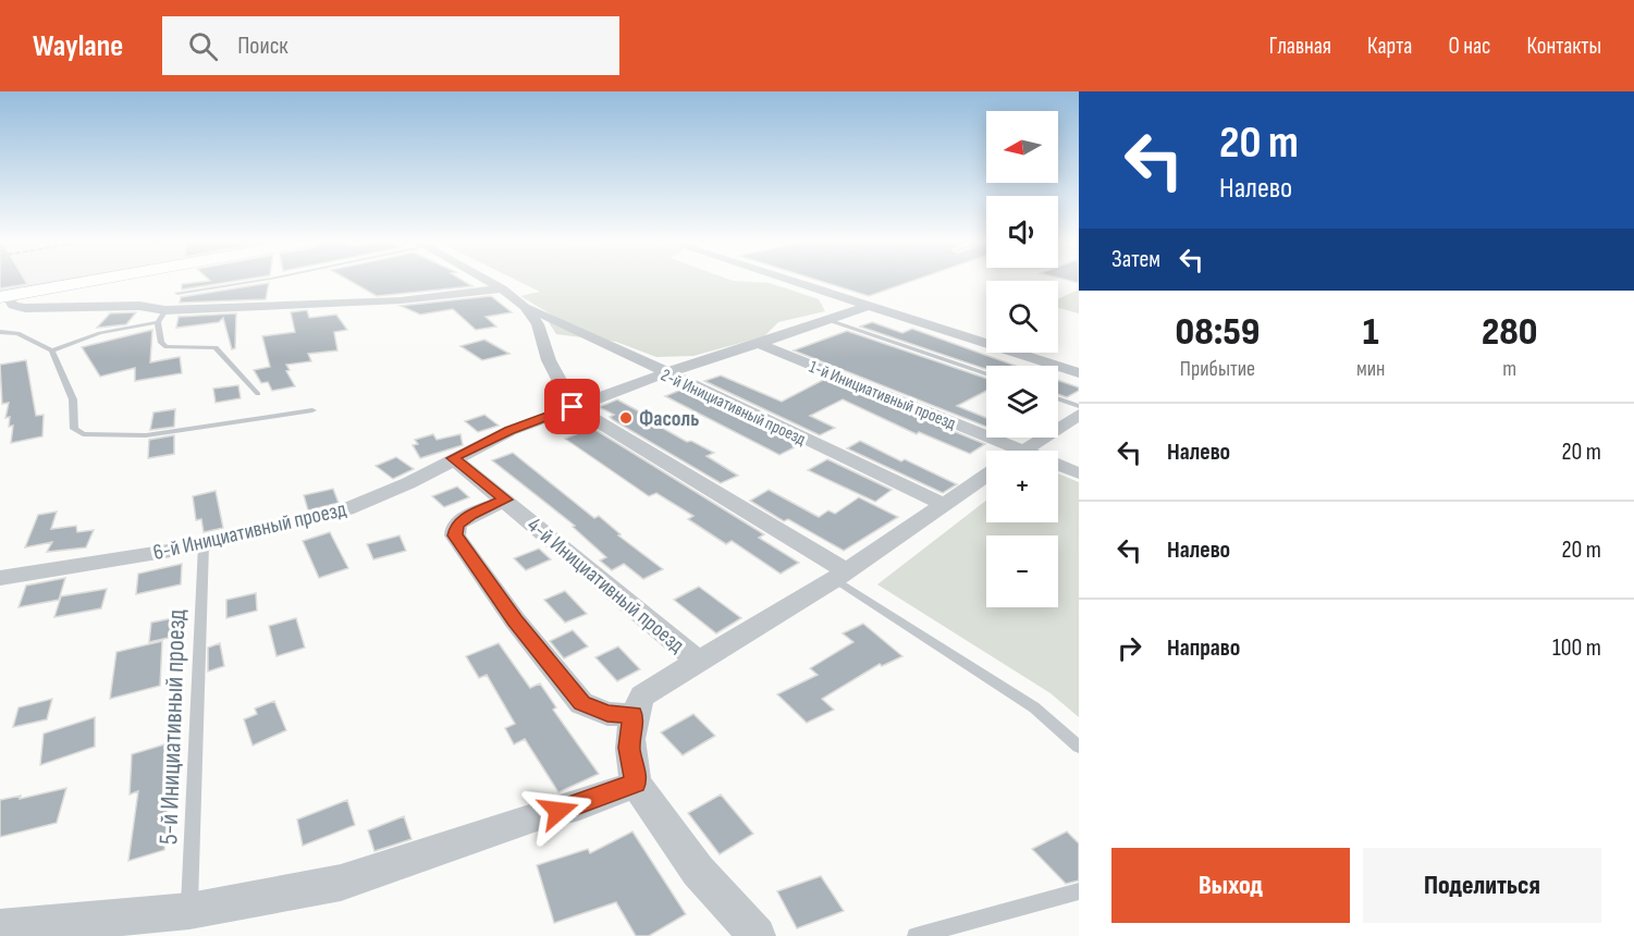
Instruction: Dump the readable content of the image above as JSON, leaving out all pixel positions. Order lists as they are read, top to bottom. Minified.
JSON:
{"streets":{"street":["1-й Инициативный проезд","2-й Инициативный проезд","6-й Инициативный проезд","4-й Инициативный проезд"],"lane":["5-й Инициативный проезд"]},"crossings":[["1-й Инициативный проезд","6-й Инициативный проезд"],["2-й Инициативный проезд","6-й Инициативный проезд"],["6-й Инициативный проезд","4-й Инициативный проезд"],["6-й Инициативный проезд","5-й Инициативный проезд"]],"places":["Фасоль"],"north":"left","page":{"header":"Waylane","search":"Поиск","nav":["Главная","Карта","О нас","Контакты"],"turn":["20 m","Налево"],"map_buttons":["+","−"],"then":"Затем","eta":["08:59","Прибытие","1","мин","280","m"],"list":[{"name":"Налево","value":"20 m"},{"name":"Налево","value":"20 m"},{"name":"Направо","value":"100 m"}],"buttons":["Выход","Поделиться"]}}
